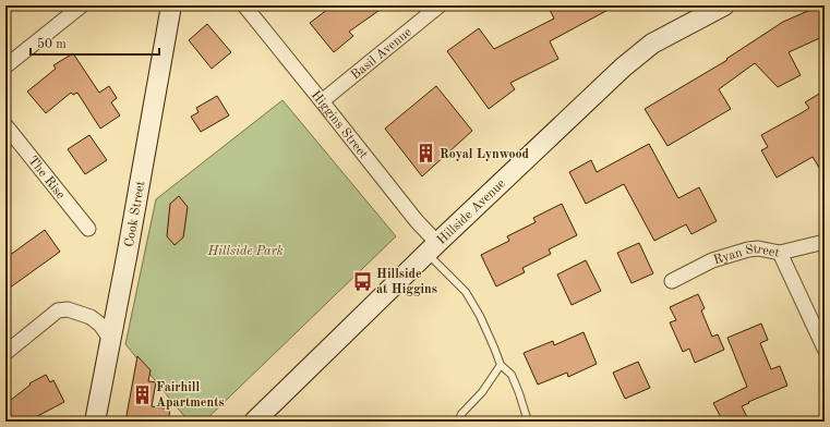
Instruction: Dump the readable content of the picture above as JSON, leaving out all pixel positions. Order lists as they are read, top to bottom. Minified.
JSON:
{"streets":{"main road":["Hillside Avenue","Cook Street"],"street":["Basil Avenue","Higgins Street","The Rise","Ryan Street"]},"crossings":[["Basil Avenue","Higgins Street"],["Higgins Street","Hillside Avenue"]],"parks":["Hillside Park"],"places":{"building":["Royal Lynwood","Fairhill Apartments"],"bus stop":["Hillside at Higgins"]},"scale_bar":"50 m"}
